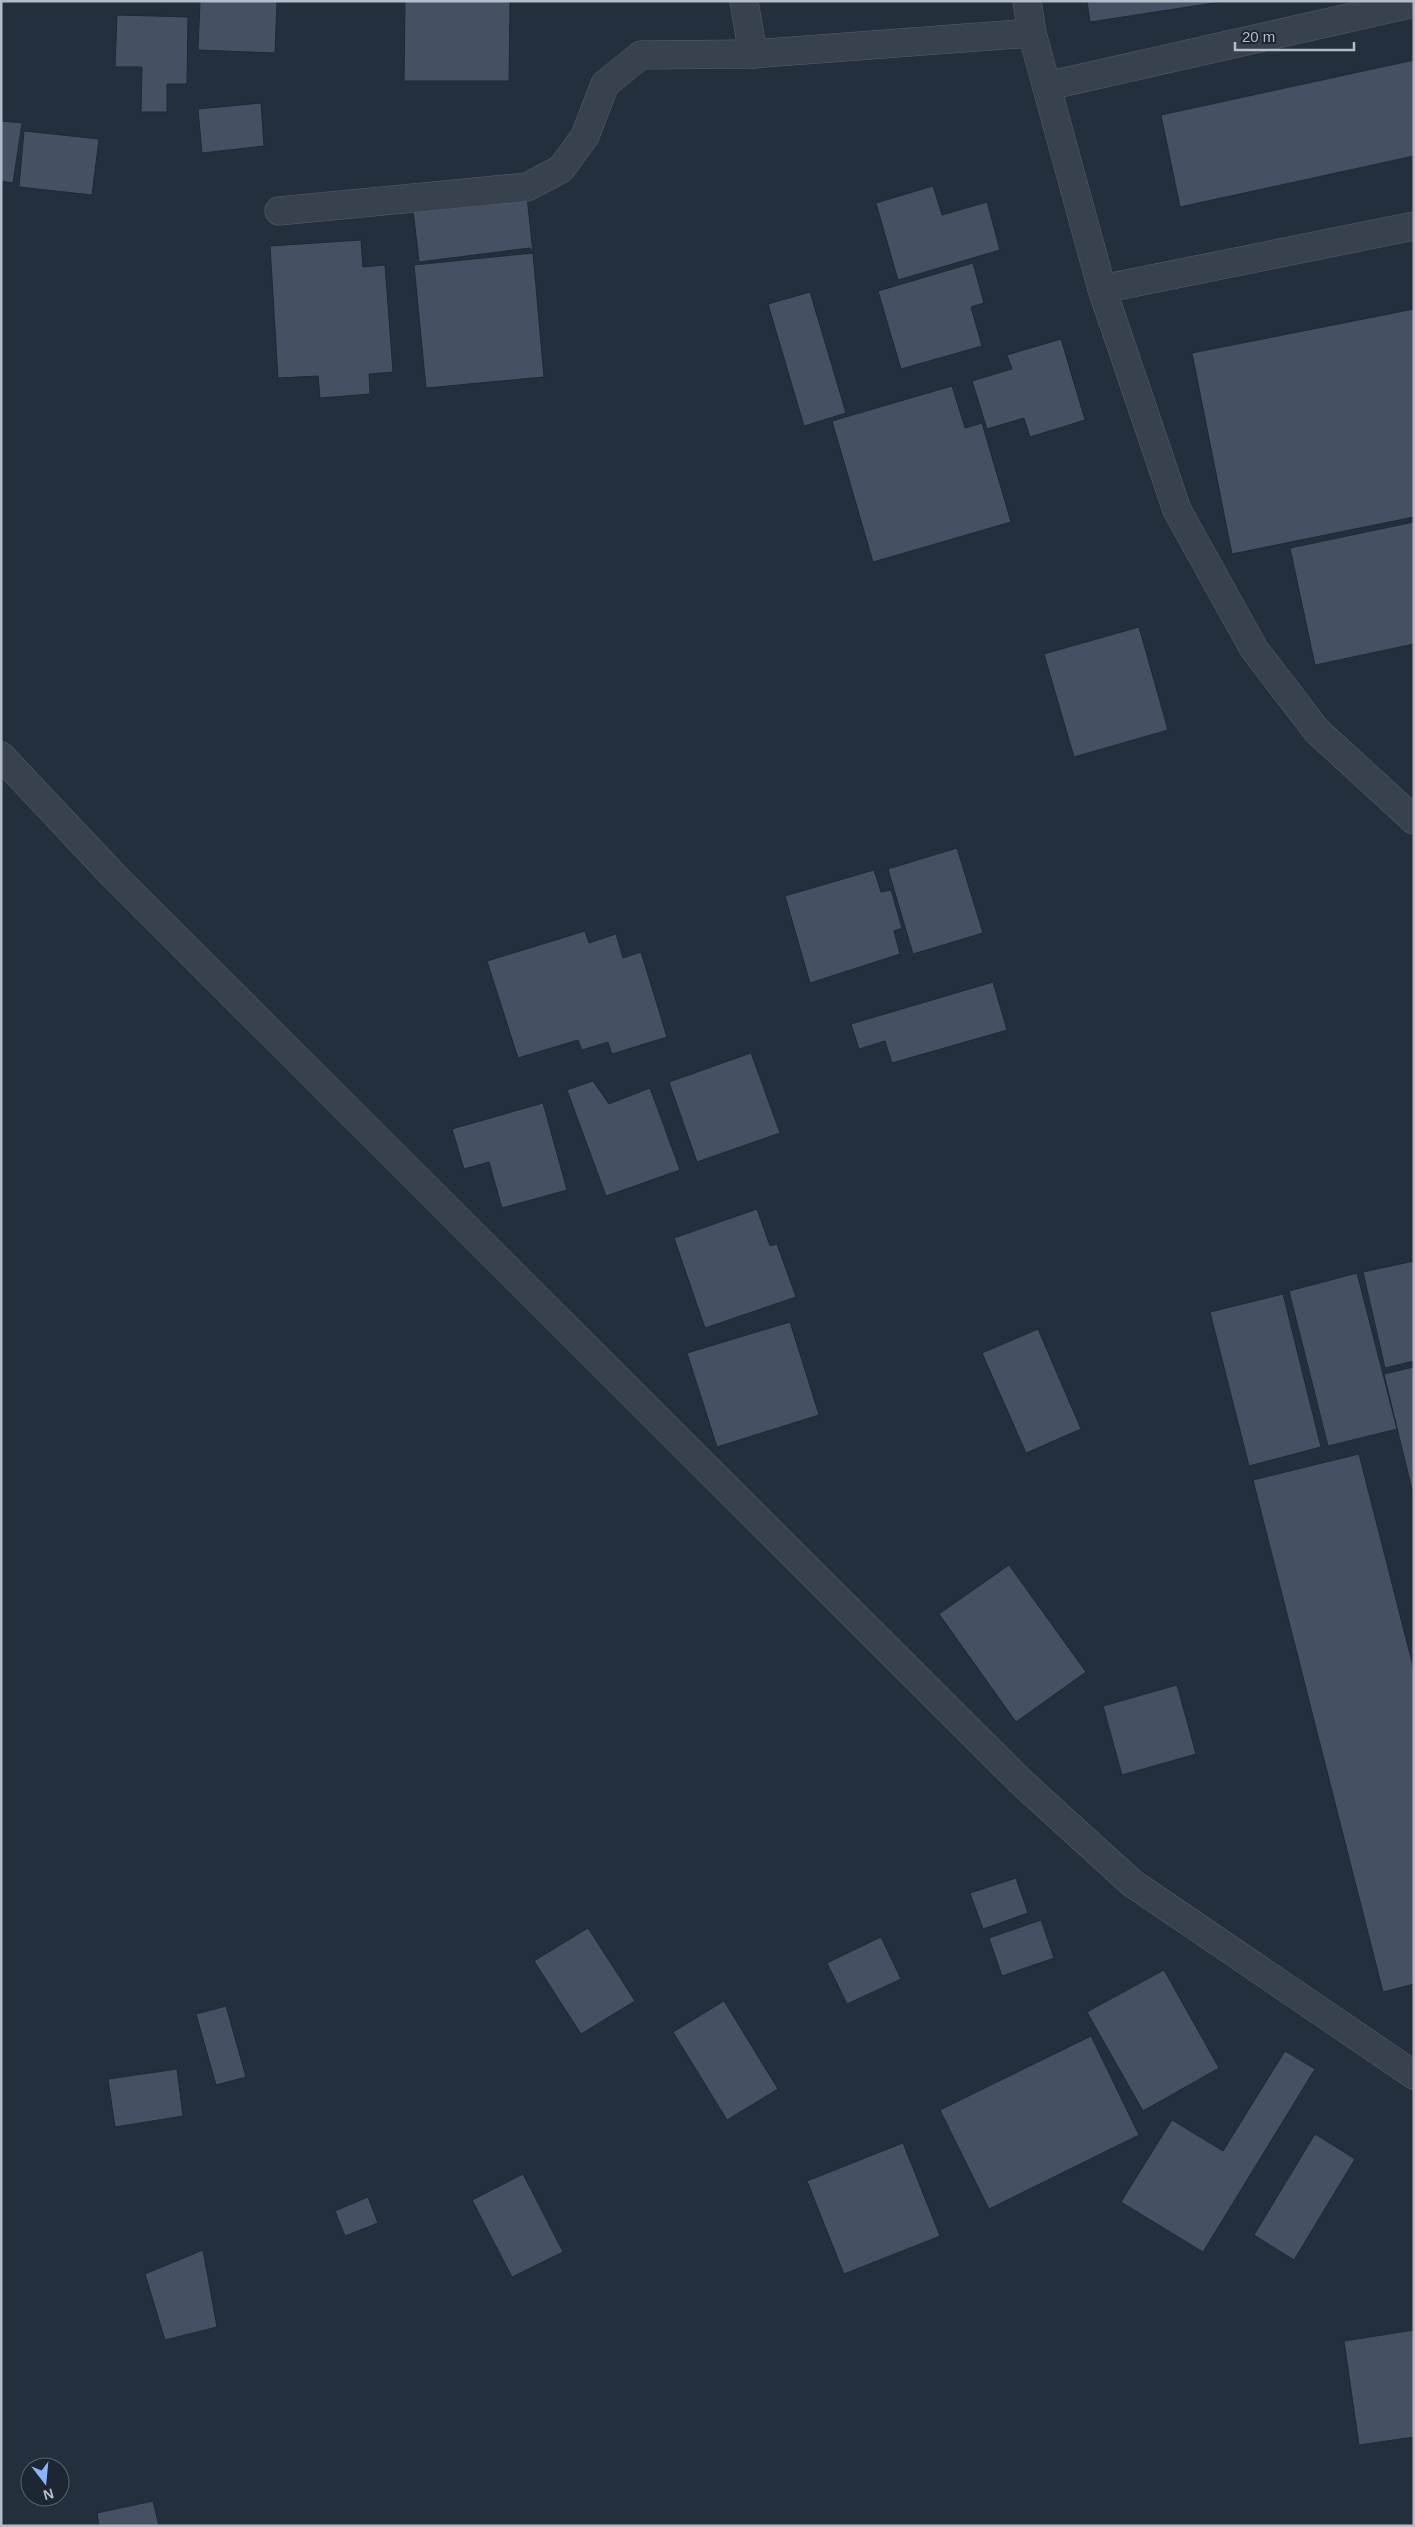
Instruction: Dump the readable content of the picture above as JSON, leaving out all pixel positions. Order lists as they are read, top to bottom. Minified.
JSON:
{"scale_bar":"20 m","north":"bottom"}
